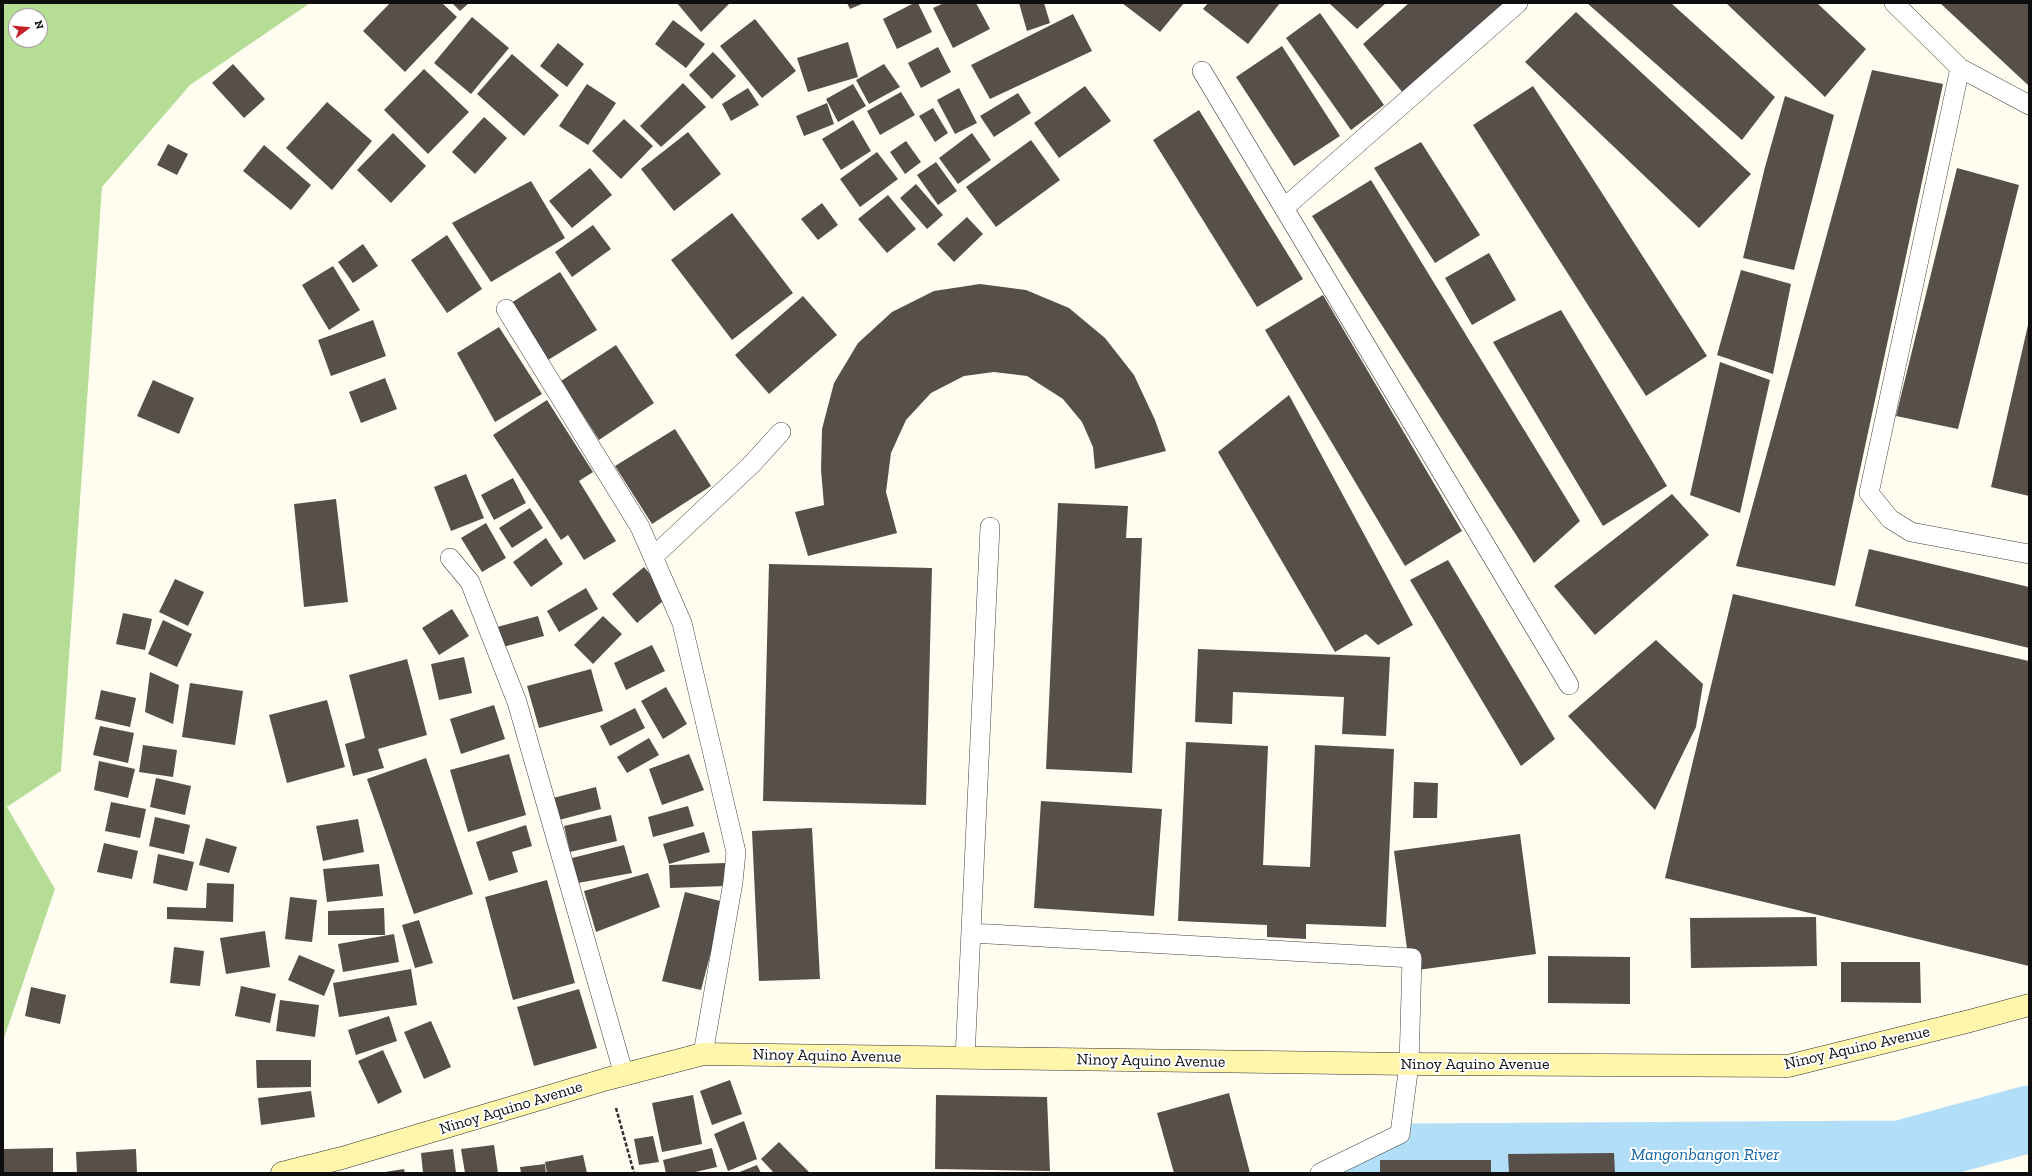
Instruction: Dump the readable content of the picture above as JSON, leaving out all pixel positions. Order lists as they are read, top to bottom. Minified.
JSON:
{"streets":{"main road":["Ninoy Aquino Avenue"]},"water":["Mangonbangon River"],"north":"right"}
